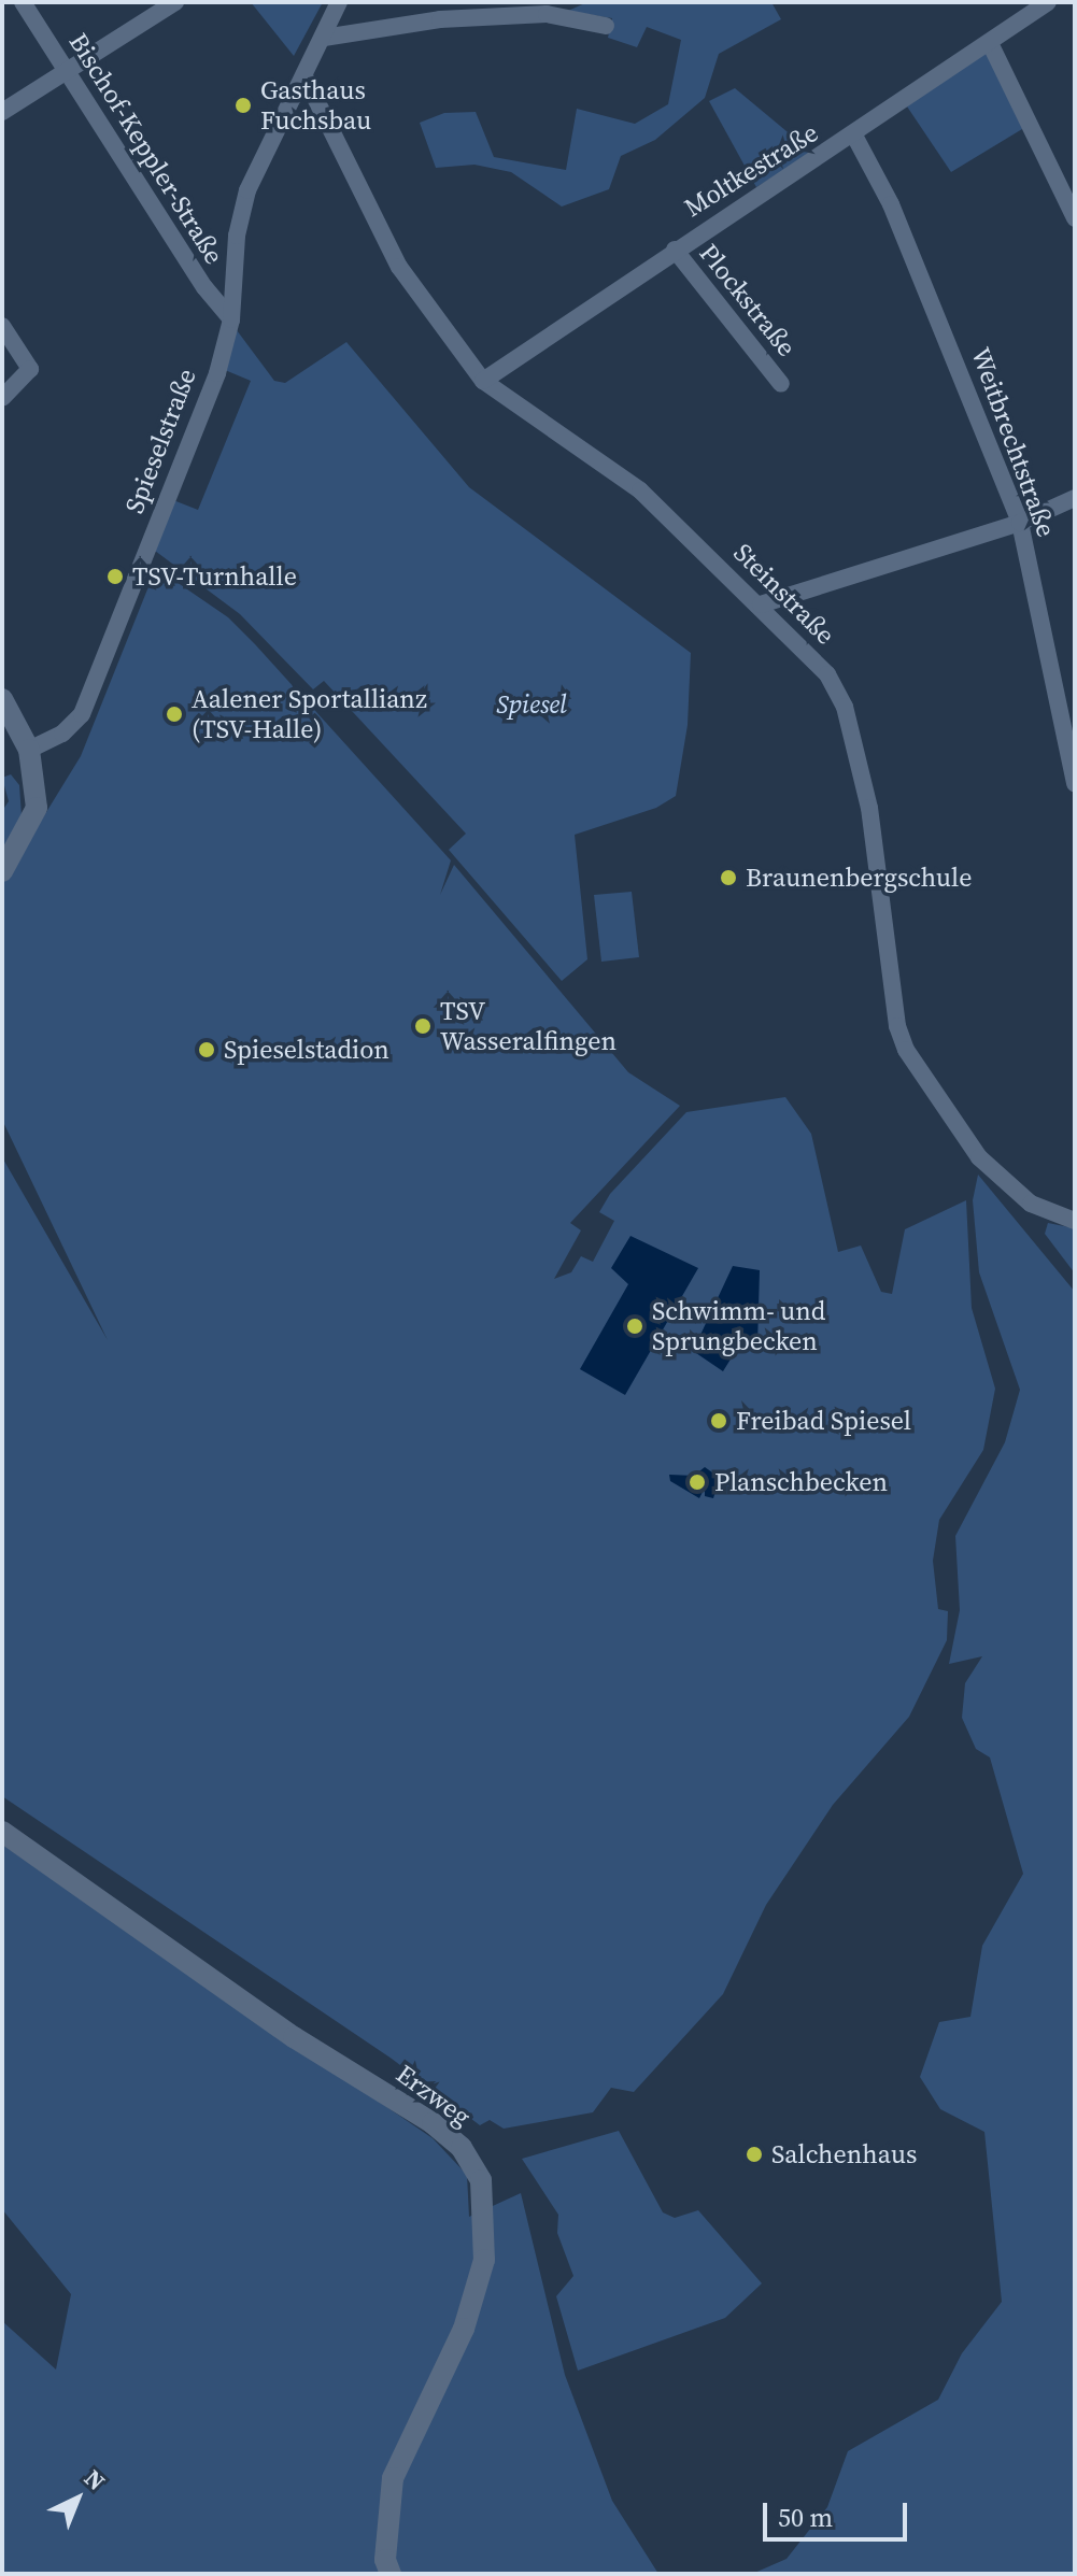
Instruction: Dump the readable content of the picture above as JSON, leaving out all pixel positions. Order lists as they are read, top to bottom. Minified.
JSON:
{"streets":{"street":["Bischof-Keppler-Straße","Moltkestraße","Plockstraße","Spieselstraße","Weitbrechtstraße","Steinstraße","Erzweg"]},"crossings":[["Bischof-Keppler-Straße","Spieselstraße"],["Moltkestraße","Plockstraße"],["Moltkestraße","Weitbrechtstraße"],["Moltkestraße","Steinstraße"],["Spieselstraße","Steinstraße"]],"parks":["Spiesel"],"places":["Gasthaus Fuchsbau","TSV-Turnhalle","Aalener Sportallianz (TSV-Halle)","Braunenbergschule","TSV Wasseralfingen","Spieselstadion","Schwimm- und Sprungbecken","Freibad Spiesel","Planschbecken","Salchenhaus"],"scale_bar":"50 m","north":"top right"}
